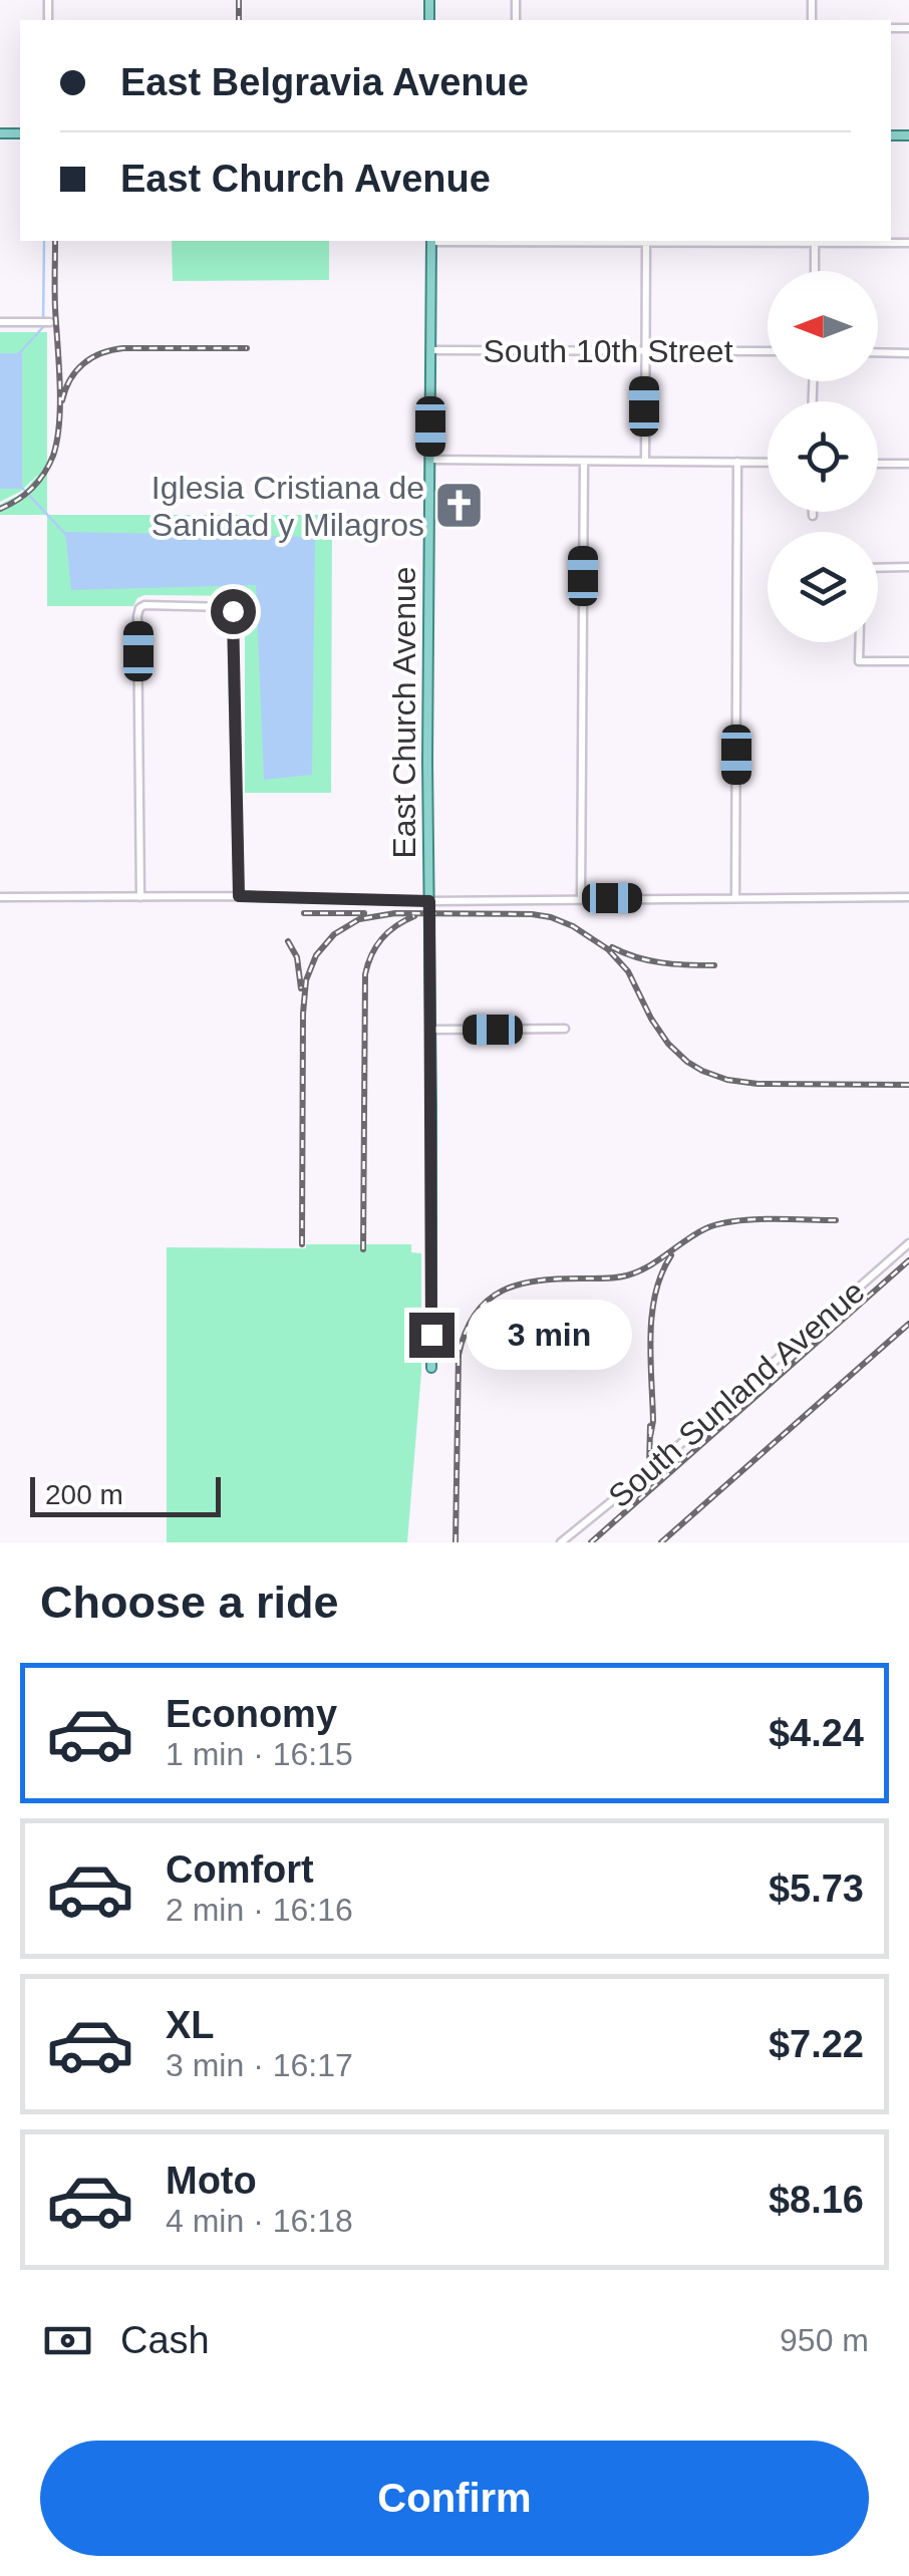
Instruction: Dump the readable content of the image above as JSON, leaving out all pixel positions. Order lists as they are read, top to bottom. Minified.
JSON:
{"streets":{"main road":["East Church Avenue"],"street":["South 10th Street","South Sunland Avenue"]},"crossings":[["South 10th Street","East Church Avenue"]],"places":{"church":["Iglesia Cristiana de Sanidad y Milagros"]},"scale_bar":"200 m","north":"left","page":{"banner":["East Belgravia Avenue","East Church Avenue"],"bubble":"3 min","scale":"200 m","heading":"Choose a ride","list":[{"name":"Economy","note":"1 min · 16:15","value":"$4.24"},{"name":"Comfort","note":"2 min · 16:16","value":"$5.73"},{"name":"XL","note":"3 min · 16:17","value":"$7.22"},{"name":"Moto","note":"4 min · 16:18","value":"$8.16"}],"pay":["Cash","950 m"],"buttons":"Confirm"}}
